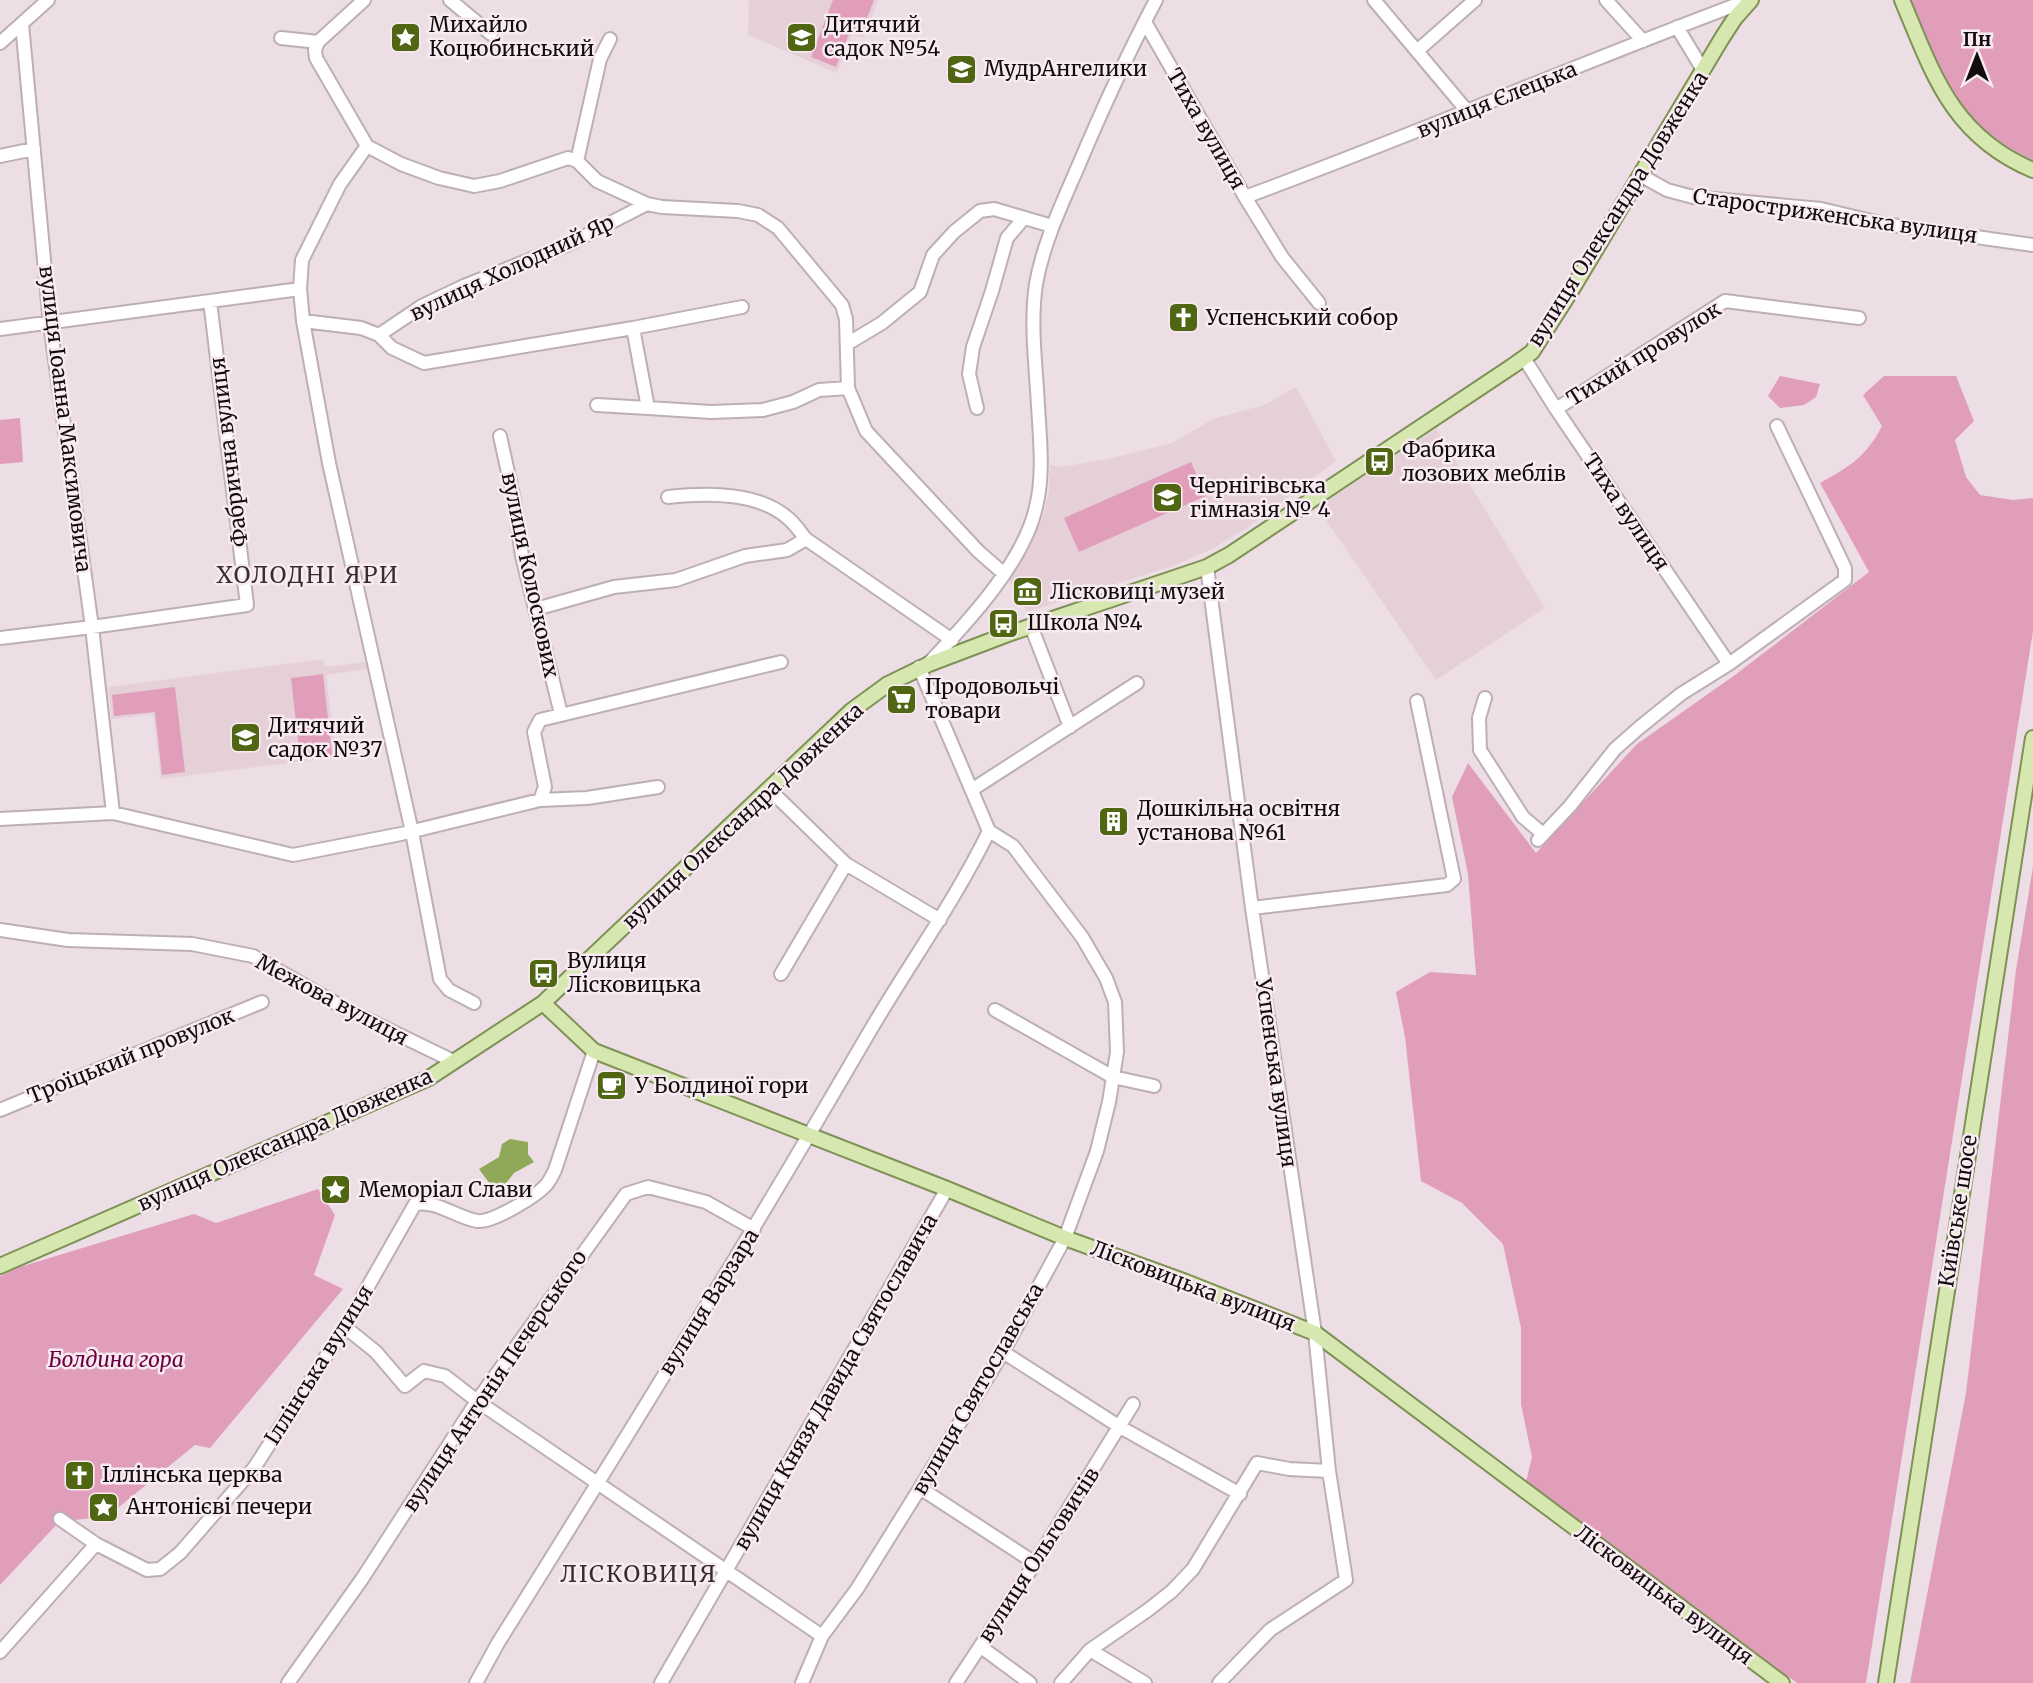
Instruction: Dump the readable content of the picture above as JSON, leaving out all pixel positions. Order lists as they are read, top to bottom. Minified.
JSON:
{"streets":{"main road":["вулиця Олександра Довженка","Київське шосе","Лісковицька вулиця"],"street":["вулиця Єлецька","Тиха вулиця","Старостриженська вулиця","вулиця Холодний Яр","Тихий провулок","вулиця Іоанна Максимовича","Фабрична вулиця","вулиця Колоскових","Межова вулиця","Троїцький провулок","Успенська вулиця","вулиця Варзара","Іллінська вулиця","вулиця Антонія Печерського","вулиця Князя Давида Святославича","вулиця Святославська","вулиця Ольговичів"]},"crossings":[["вулиця Єлецька","Тиха вулиця"],["вулиця Єлецька","вулиця Олександра Довженка"],["Тиха вулиця","вулиця Олександра Довженка"],["Тиха вулиця","Тихий провулок"],["вулиця Олександра Довженка","Старостриженська вулиця"],["вулиця Олександра Довженка","Межова вулиця"],["вулиця Олександра Довженка","Успенська вулиця"],["вулиця Олександра Довженка","Лісковицька вулиця"],["вулиця Іоанна Максимовича","Фабрична вулиця"],["Успенська вулиця","Лісковицька вулиця"],["Лісковицька вулиця","вулиця Варзара"],["Лісковицька вулиця","Іллінська вулиця"],["Лісковицька вулиця","вулиця Князя Давида Святославича"],["Лісковицька вулиця","вулиця Святославська"],["вулиця Варзара","вулиця Антонія Печерського"],["вулиця Варзара","вулиця Святославська"]],"districts":["ХОЛОДНІ ЯРИ","ЛІСКОВИЦЯ"],"parks":["Болдина гора"],"places":{"place":["Михайло Коцюбинський","Меморіал Слави","Антонієві печери"],"school or university":["Дитячий садок №54","МудрАнгелики","Чернігівська гімназія № 4","Дитячий садок №37"],"church":["Успенський собор","Іллінська церква"],"bus stop":["Фабрика лозових меблів","Школа №4","Вулиця Лісковицька"],"museum":["Лісковиці музей"],"supermarket":["Продовольчі товари"],"building":["Дошкільна освітня установа №61"],"cafe":["У Болдиної гори"]},"north":"top"}
